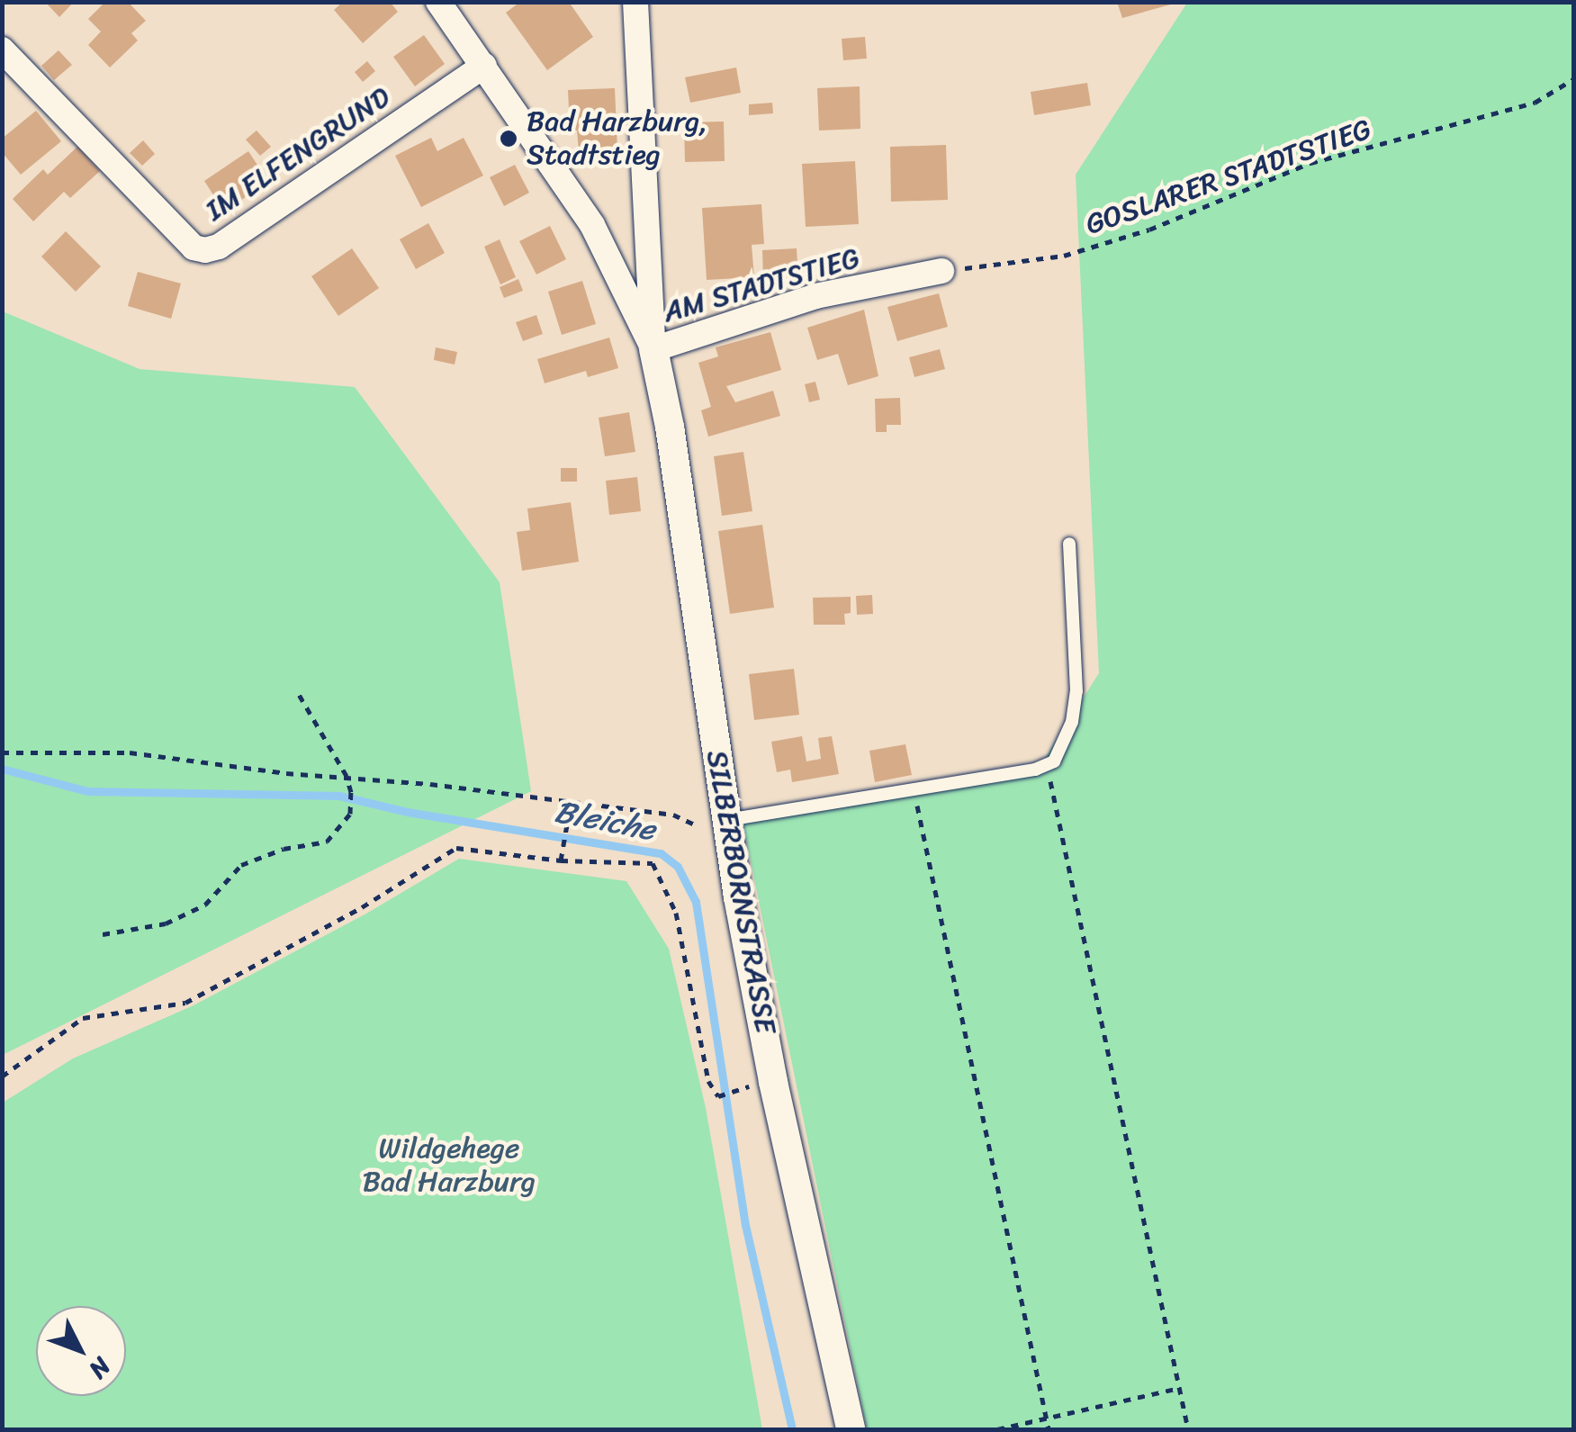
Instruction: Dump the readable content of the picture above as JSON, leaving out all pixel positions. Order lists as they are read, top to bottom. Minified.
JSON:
{"streets":{"street":["IM ELFENGRUND","AM STADTSTIEG","SILBERBORNSTRASSE"],"path":["GOSLARER STADTSTIEG"]},"crossings":[["GOSLARER STADTSTIEG","AM STADTSTIEG"],["AM STADTSTIEG","SILBERBORNSTRASSE"]],"water":["Bleiche"],"parks":["Wildgehege Bad Harzburg"],"places":["Bad Harzburg, Stadtstieg"],"north":"bottom right"}
